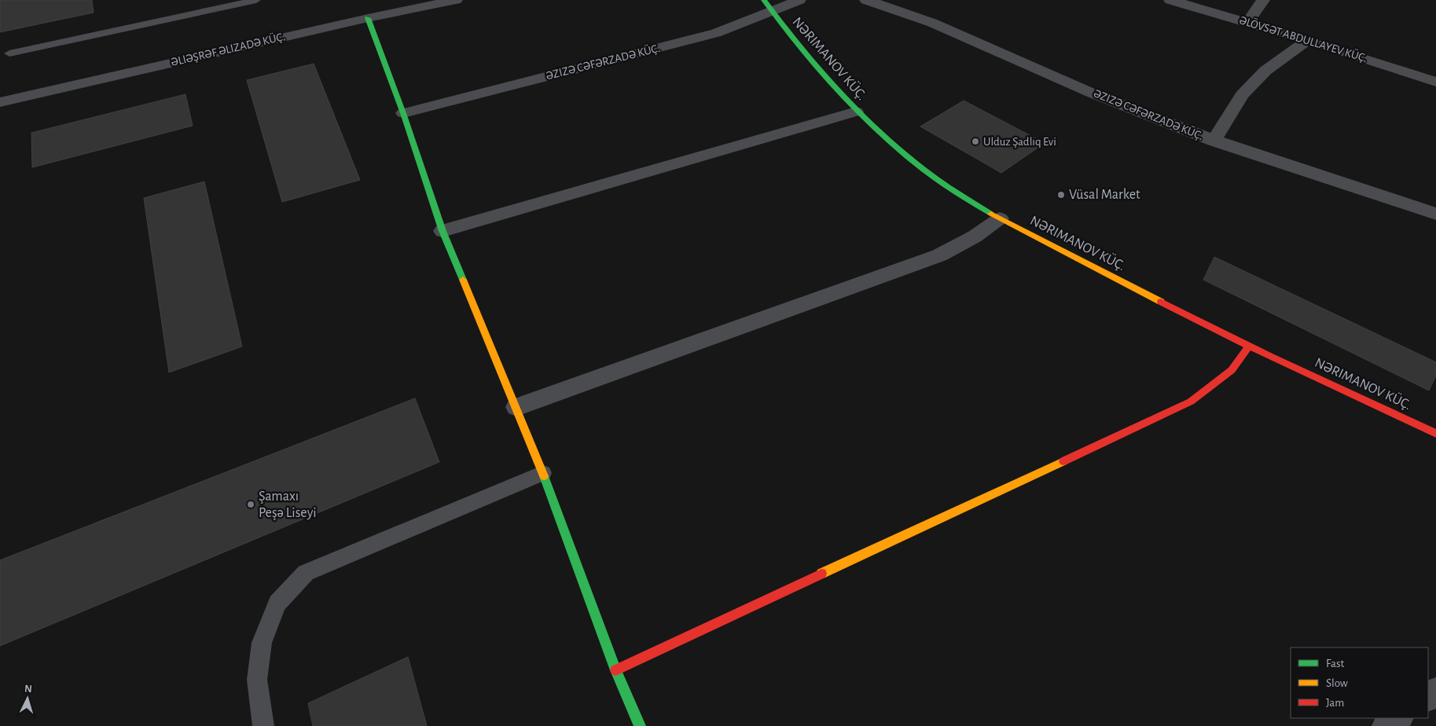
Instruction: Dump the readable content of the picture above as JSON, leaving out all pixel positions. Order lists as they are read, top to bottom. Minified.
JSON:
{"streets":{"street":["ƏLÖVSƏT ABDULLAYEV KÜÇ.","ƏLIƏŞRƏF ƏLIZADƏ KÜÇ.","NƏRIMANOV KÜÇ.","ƏZIZƏ CƏFƏRZADƏ KÜÇ."]},"crossings":[["NƏRIMANOV KÜÇ.","ƏZIZƏ CƏFƏRZADƏ KÜÇ."]],"places":["Ulduz Şadlıq Evi","Vüsal Market","Şamaxı Peşə Liseyi"],"legend":["Fast","Slow","Jam"],"north":"top"}
